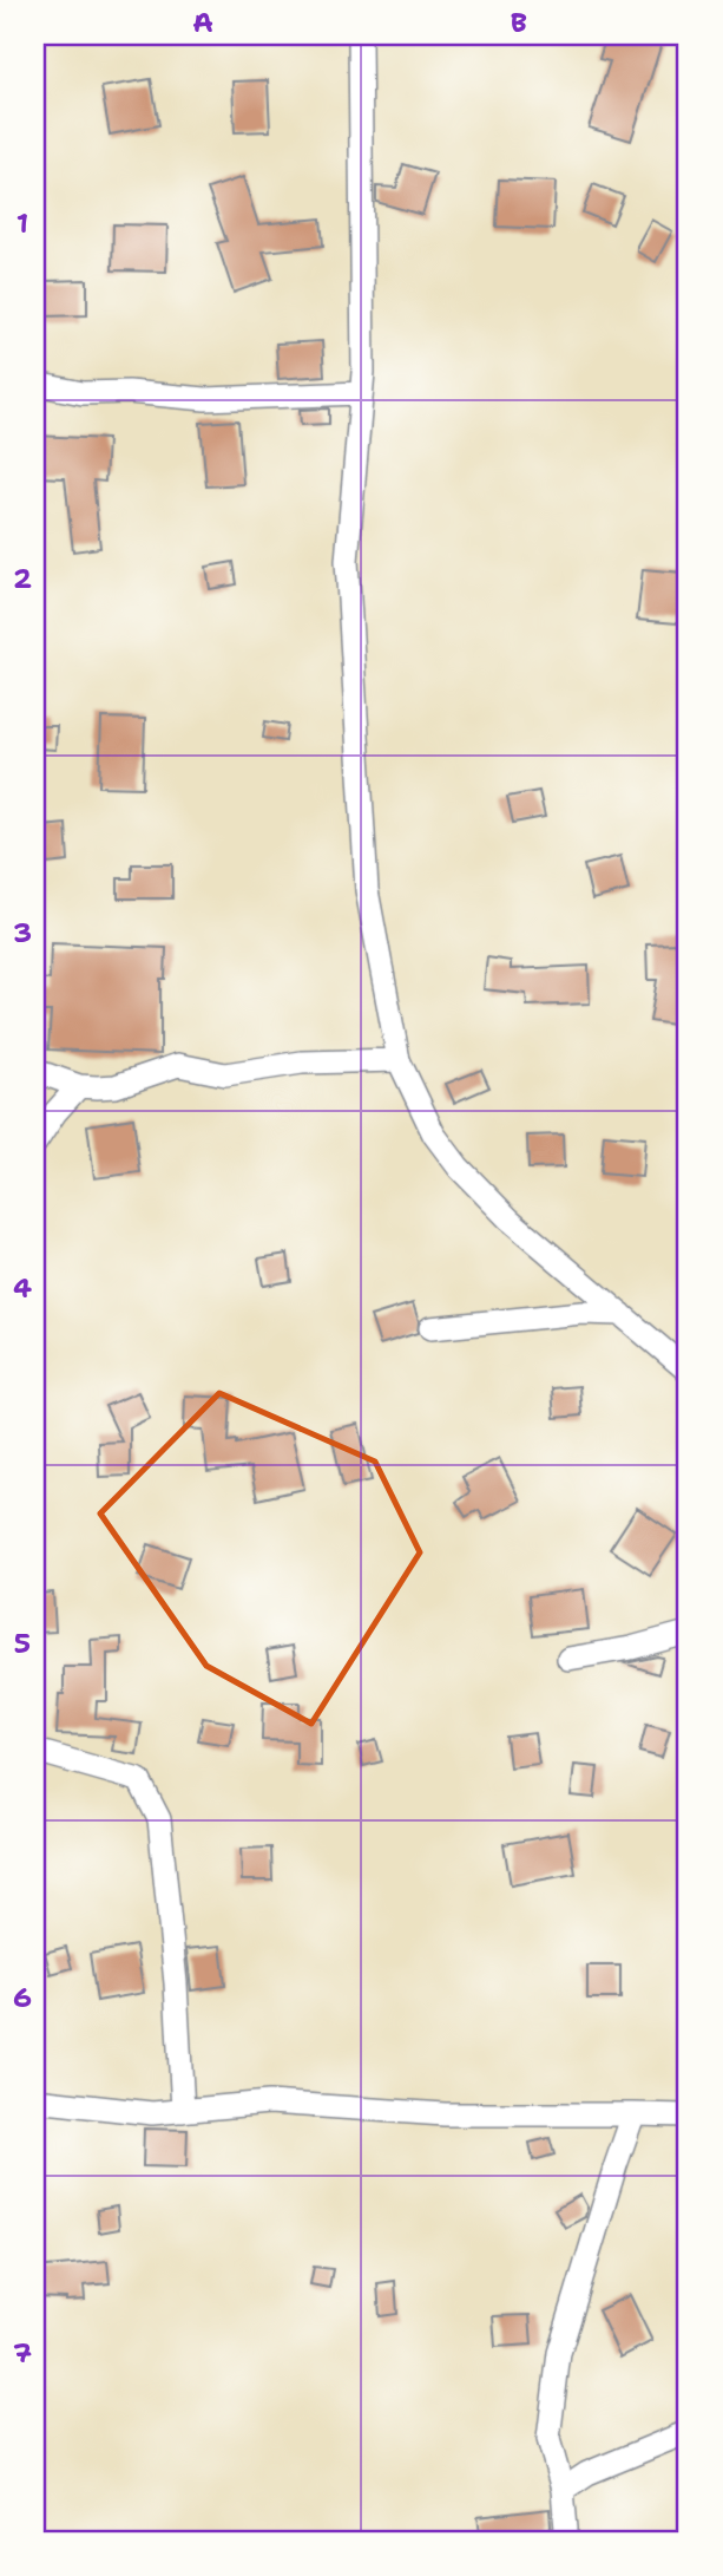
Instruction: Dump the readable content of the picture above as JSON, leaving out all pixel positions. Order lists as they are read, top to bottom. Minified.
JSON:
{"grid":{"columns":["A","B"],"rows":["1","2","3","4","5","6","7"]}}
